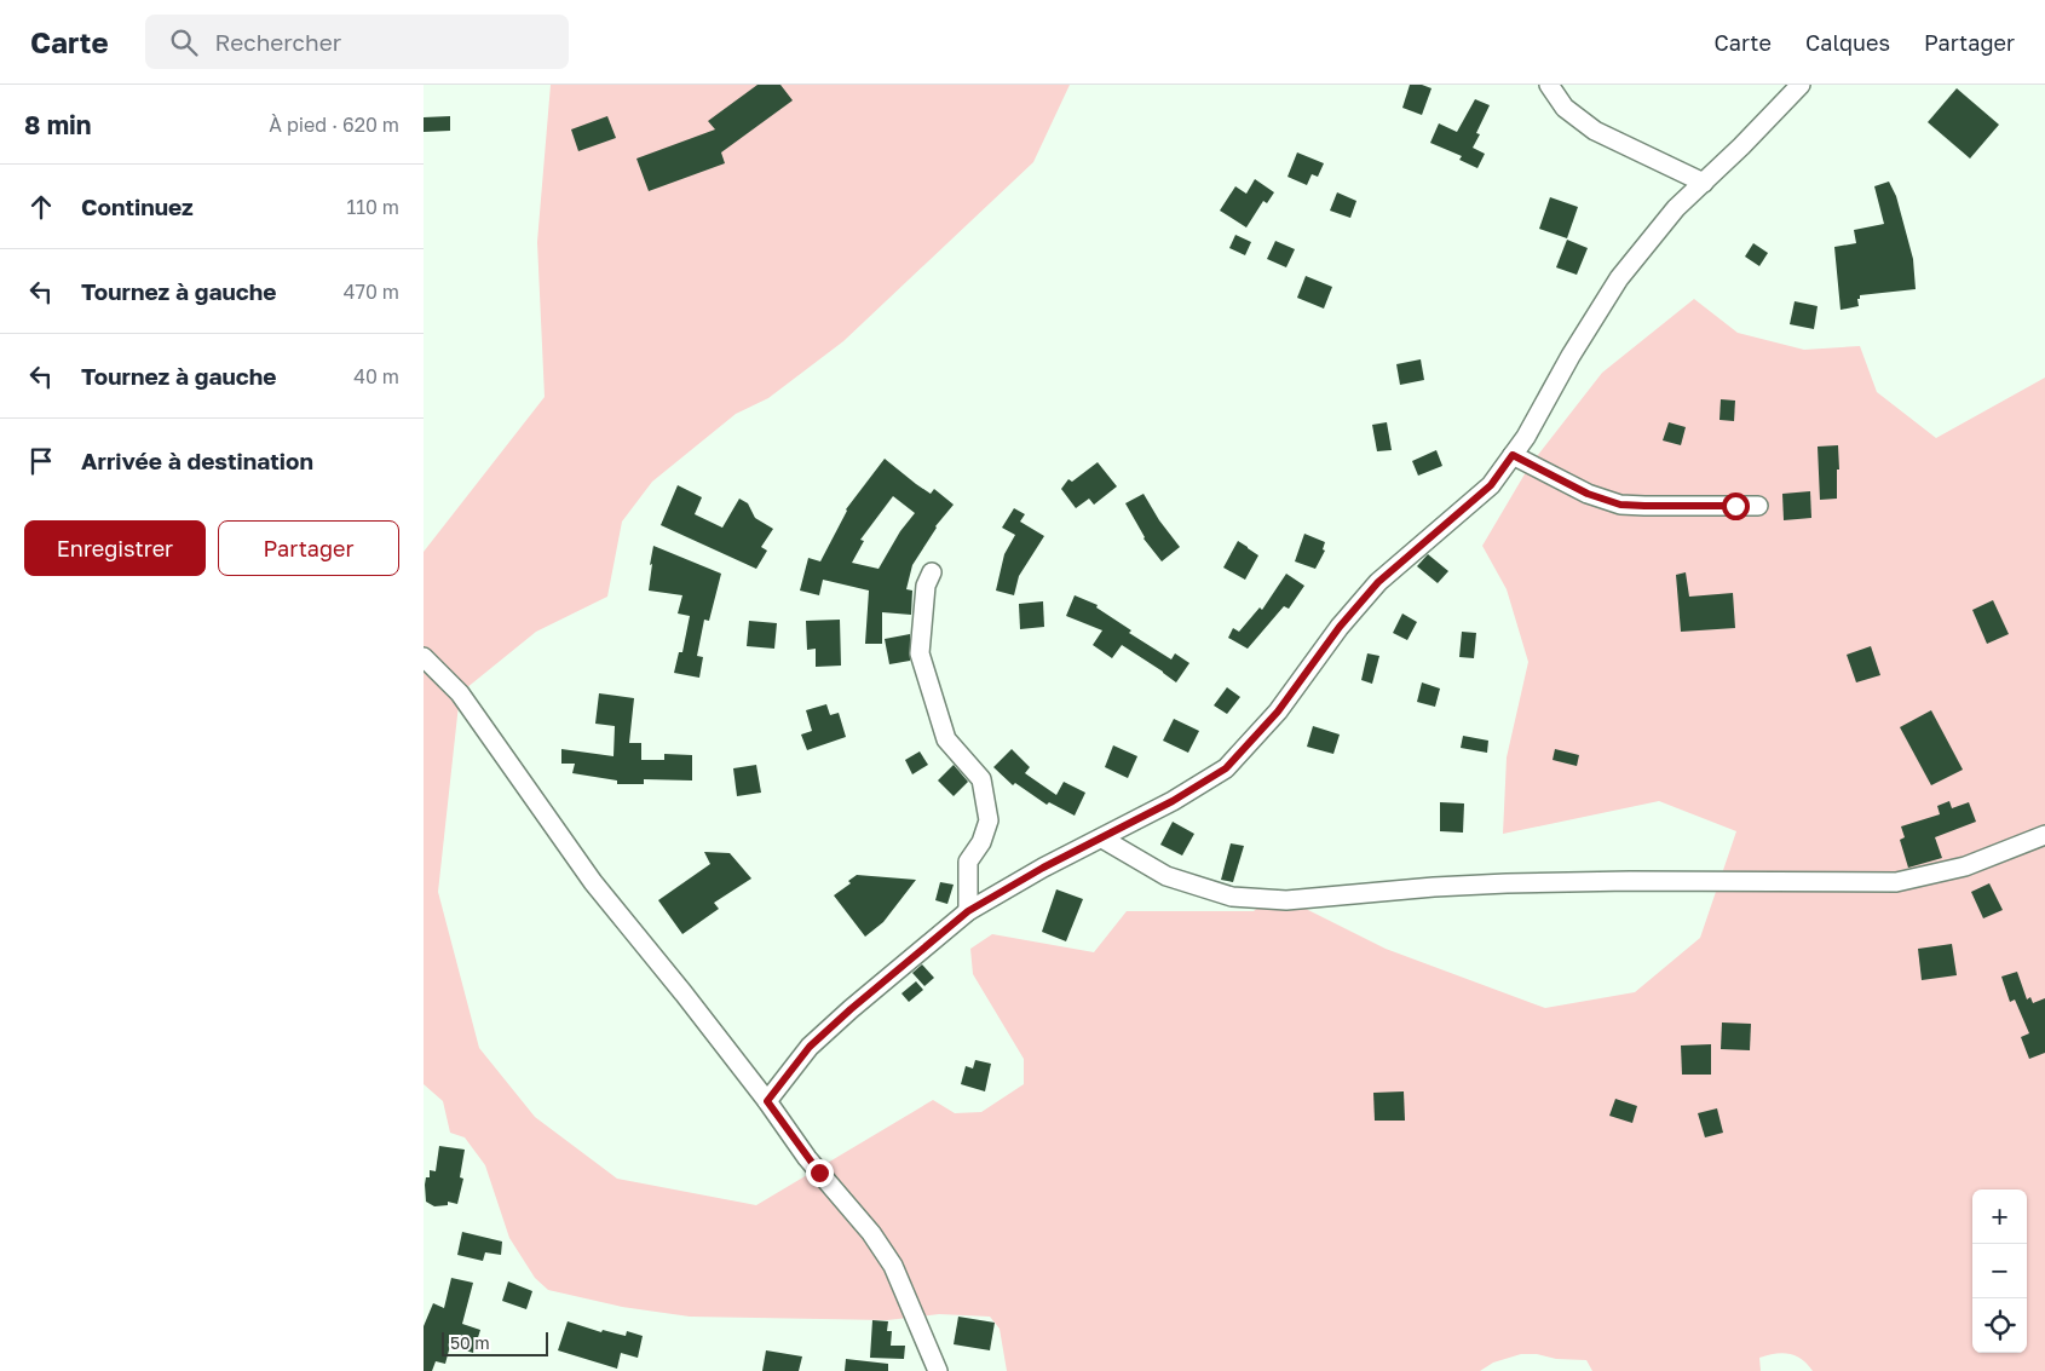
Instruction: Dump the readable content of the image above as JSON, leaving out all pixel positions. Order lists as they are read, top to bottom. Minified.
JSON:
{"scale_bar":"50 m","page":{"header":"Carte","search":"Rechercher","nav":["Carte","Calques","Partager"],"heading":["8 min","À pied · 620 m"],"list":[["Continuez","110 m"],["Tournez à gauche","470 m"],["Tournez à gauche","40 m"],"Arrivée à destination"],"buttons":["Enregistrer","Partager"],"map_buttons":["+","−"],"scale":"50 m"}}
